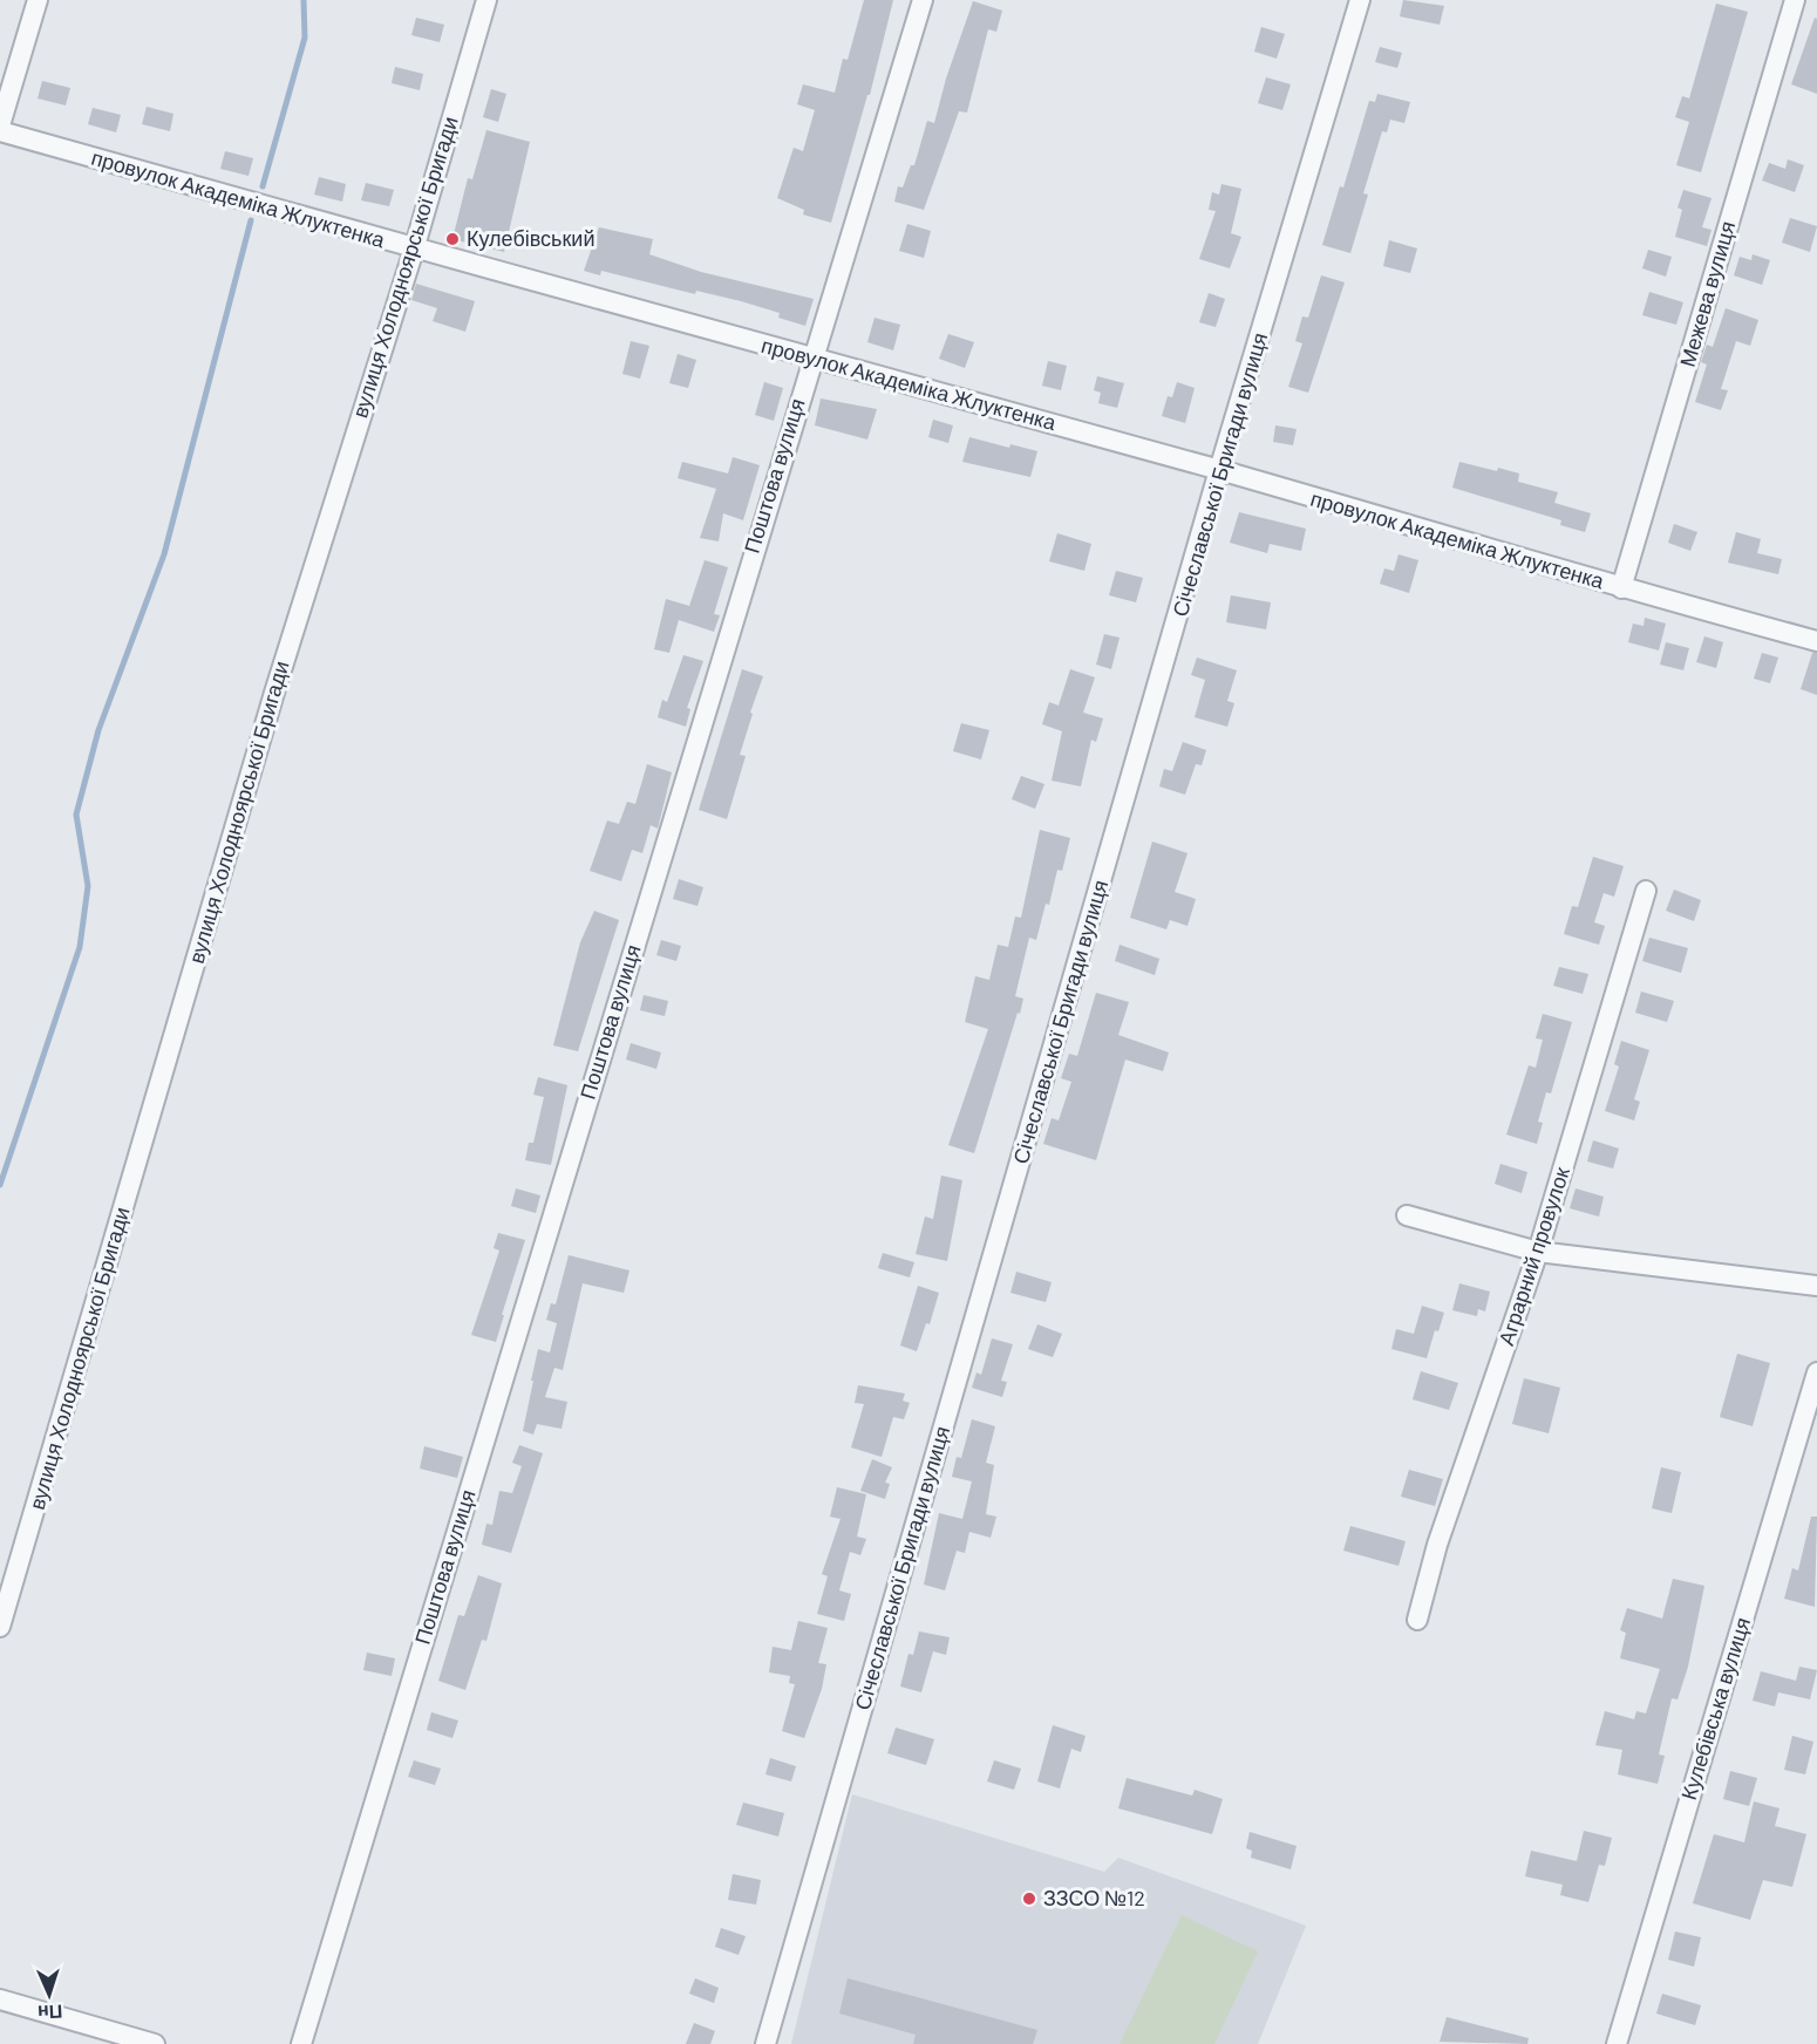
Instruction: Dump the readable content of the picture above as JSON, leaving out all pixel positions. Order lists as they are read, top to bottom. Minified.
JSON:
{"streets":{"street":["провулок Академіка Жлуктенка","вулиця Холодноярської Бригади","Межева вулиця","Січеславської Бригади вулиця","Поштова вулиця","Аграрний провулок","Кулебівська вулиця"]},"crossings":[["провулок Академіка Жлуктенка","вулиця Холодноярської Бригади"],["провулок Академіка Жлуктенка","Межева вулиця"],["провулок Академіка Жлуктенка","Січеславської Бригади вулиця"],["провулок Академіка Жлуктенка","Поштова вулиця"]],"places":["Кулебівський","ЗЗСО №12"],"north":"bottom"}
